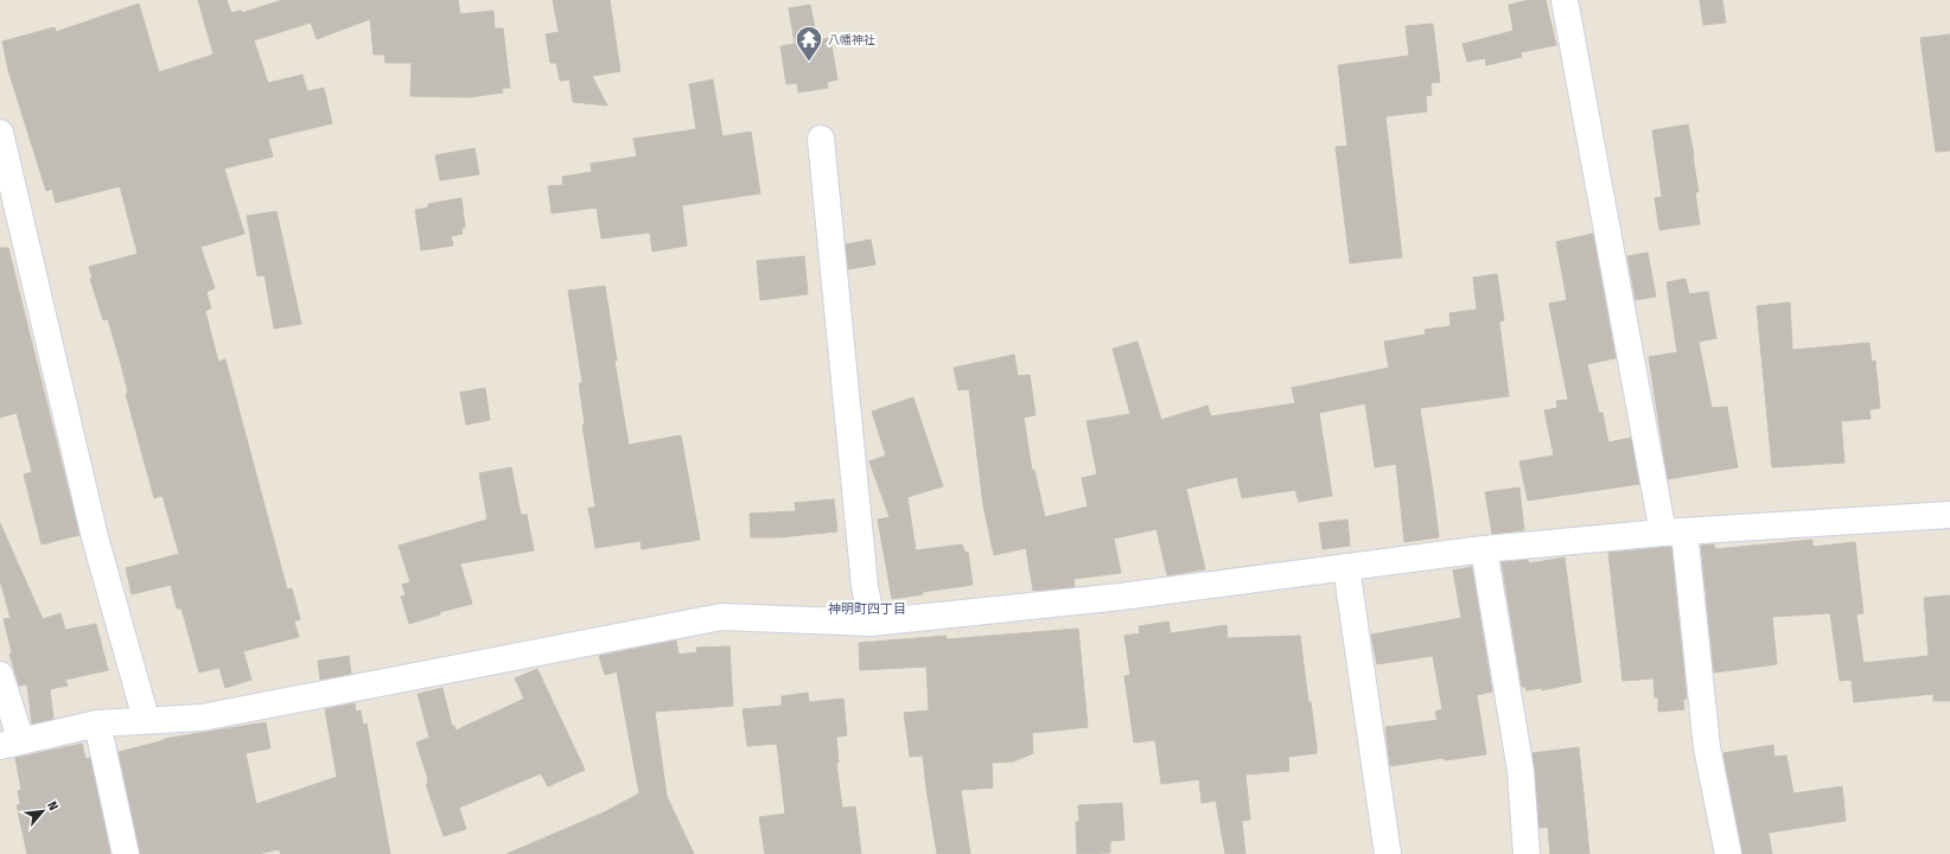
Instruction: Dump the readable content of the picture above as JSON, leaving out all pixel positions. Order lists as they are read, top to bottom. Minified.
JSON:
{"districts":["神明町四丁目"],"places":{"temple":["八幡神社"]},"north":"top right"}
